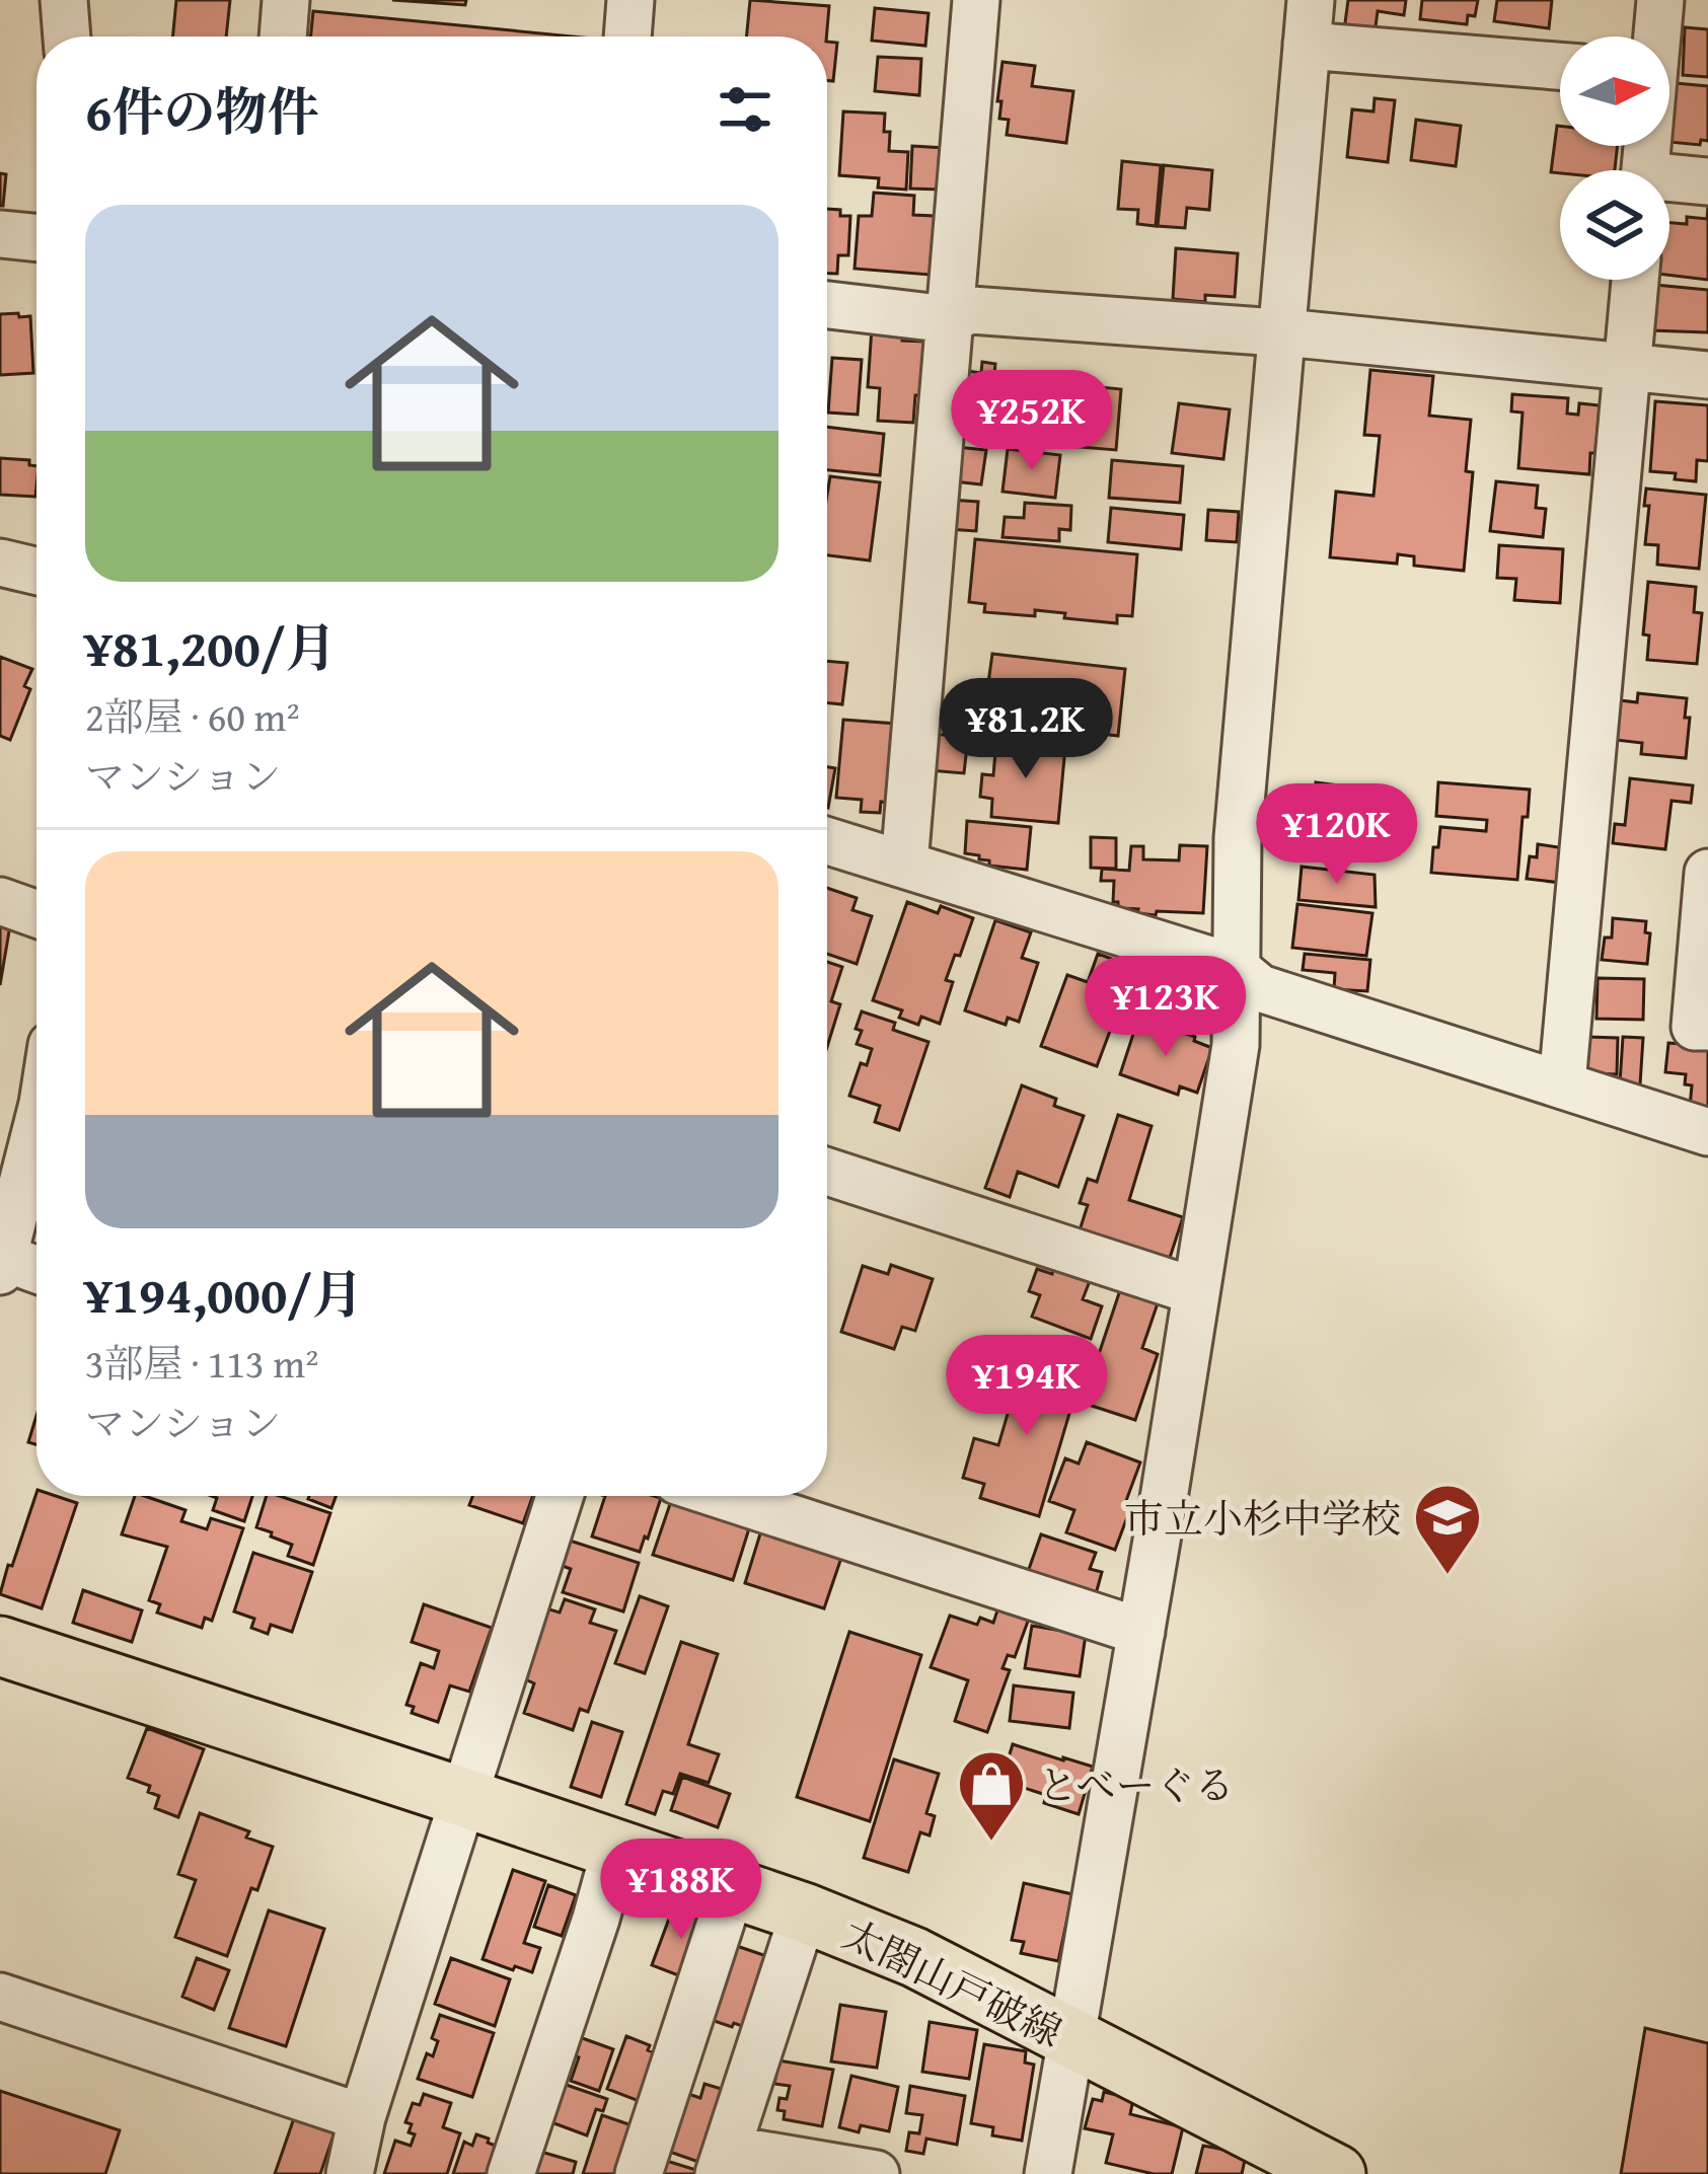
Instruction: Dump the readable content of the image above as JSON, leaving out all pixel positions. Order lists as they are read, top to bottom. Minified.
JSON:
{"streets":{"main road":["太閤山戸破線"]},"places":{"school or university":["市立小杉中学校"],"shop":["とべーぐる"]},"north":"right","page":{"heading":"6件の物件","list":[{"name":"¥81,200/月","note":"2部屋 · 60 m² · マンション"},{"name":"¥194,000/月","note":"3部屋 · 113 m² · マンション"}],"price":["¥252K","¥81.2K","¥120K","¥123K","¥194K","¥188K"]}}
